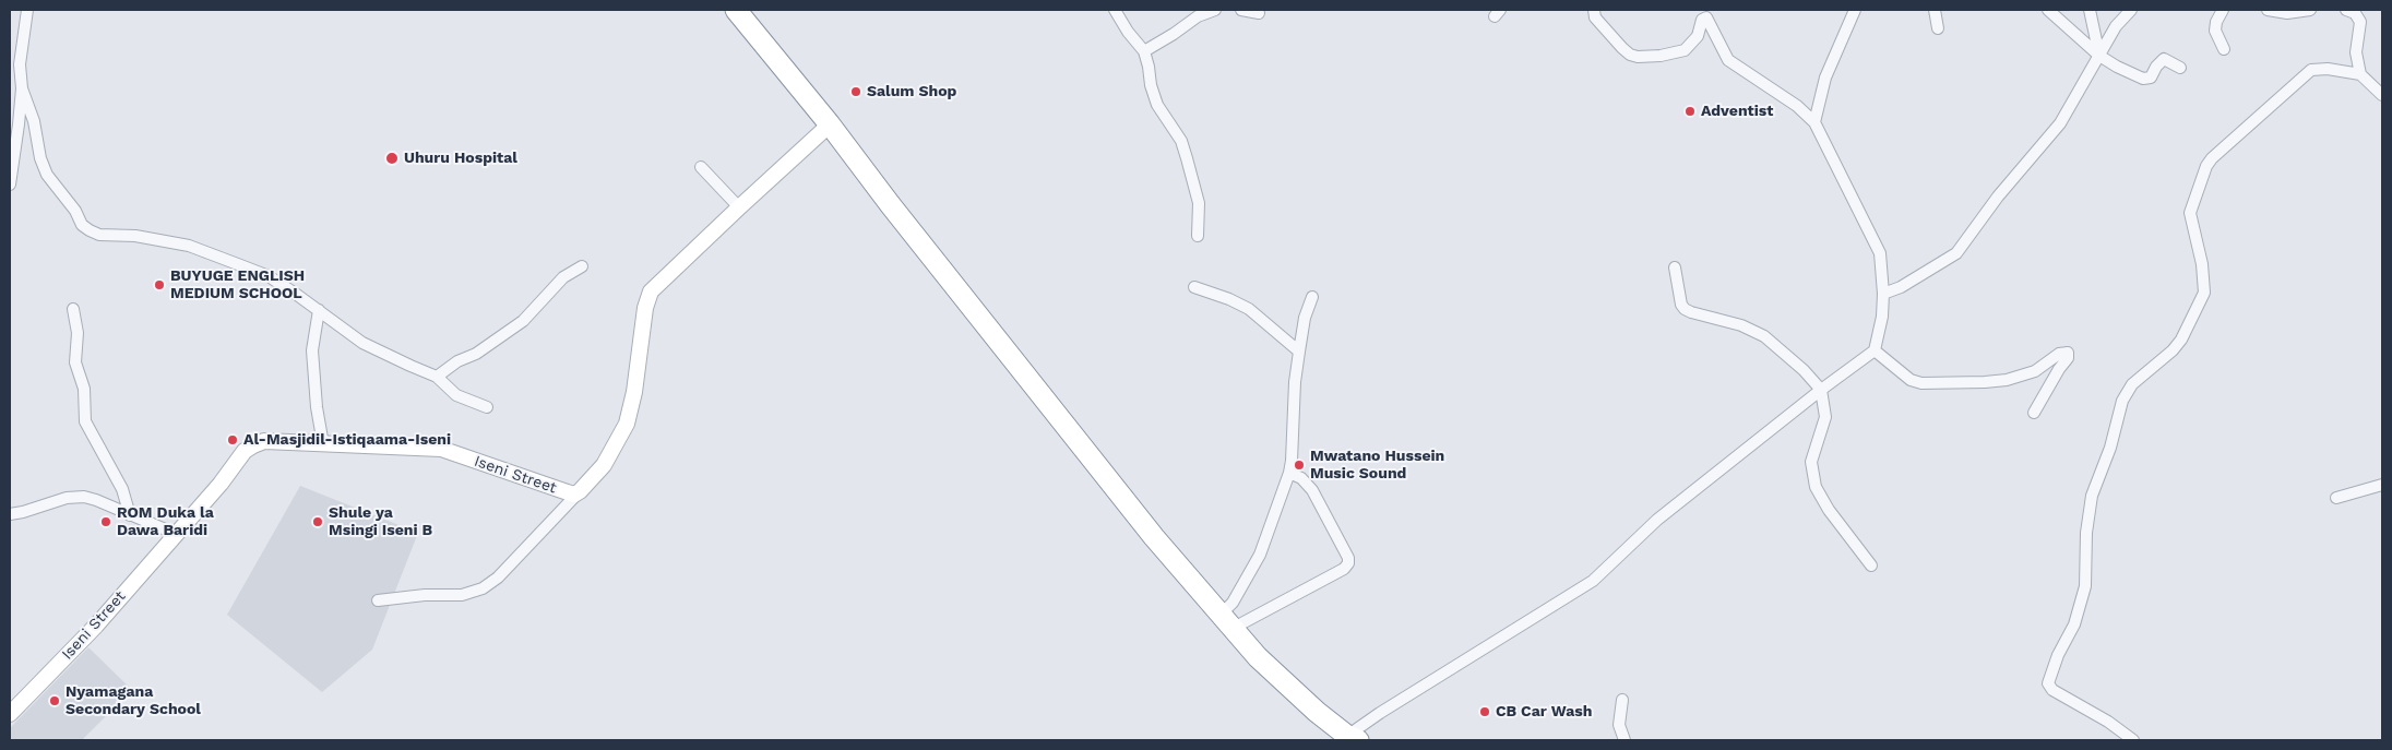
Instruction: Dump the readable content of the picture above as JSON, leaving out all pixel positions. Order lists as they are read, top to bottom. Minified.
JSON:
{"streets":{"street":["Iseni Street"]},"places":["Salum Shop","Adventist","Uhuru Hospital","BUYUGE ENGLISH MEDIUM SCHOOL","Al-Masjidil-Istiqaama-Iseni","Mwatano Hussein Music Sound","ROM Duka la Dawa Baridi","Shule ya Msingi Iseni B","Nyamagana Secondary School","CB Car Wash"]}
